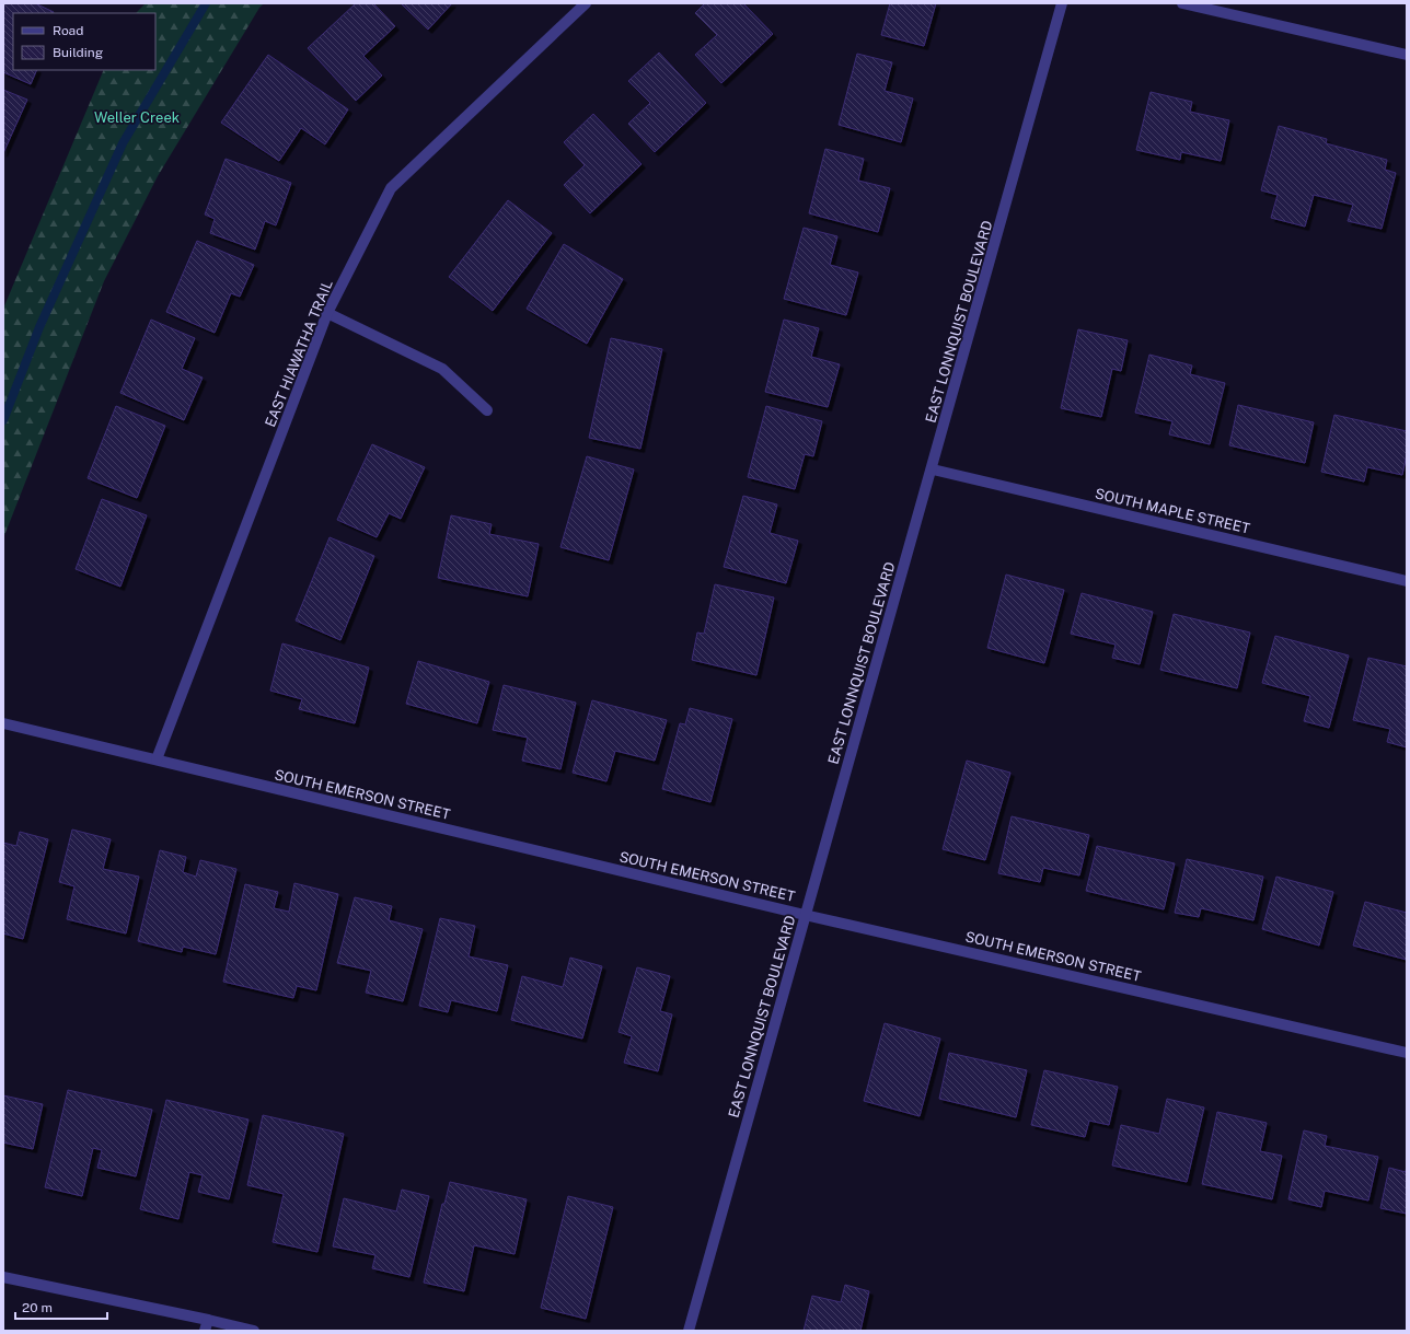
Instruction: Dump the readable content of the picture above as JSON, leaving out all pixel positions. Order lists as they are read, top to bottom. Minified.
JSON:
{"streets":{"street":["EAST LONNQUIST BOULEVARD","EAST HIAWATHA TRAIL","SOUTH MAPLE STREET","SOUTH EMERSON STREET"]},"crossings":[["EAST LONNQUIST BOULEVARD","SOUTH MAPLE STREET"],["EAST LONNQUIST BOULEVARD","SOUTH EMERSON STREET"],["EAST HIAWATHA TRAIL","SOUTH EMERSON STREET"]],"parks":["Weller Creek"],"legend":["Road","Building"],"scale_bar":"20 m"}
